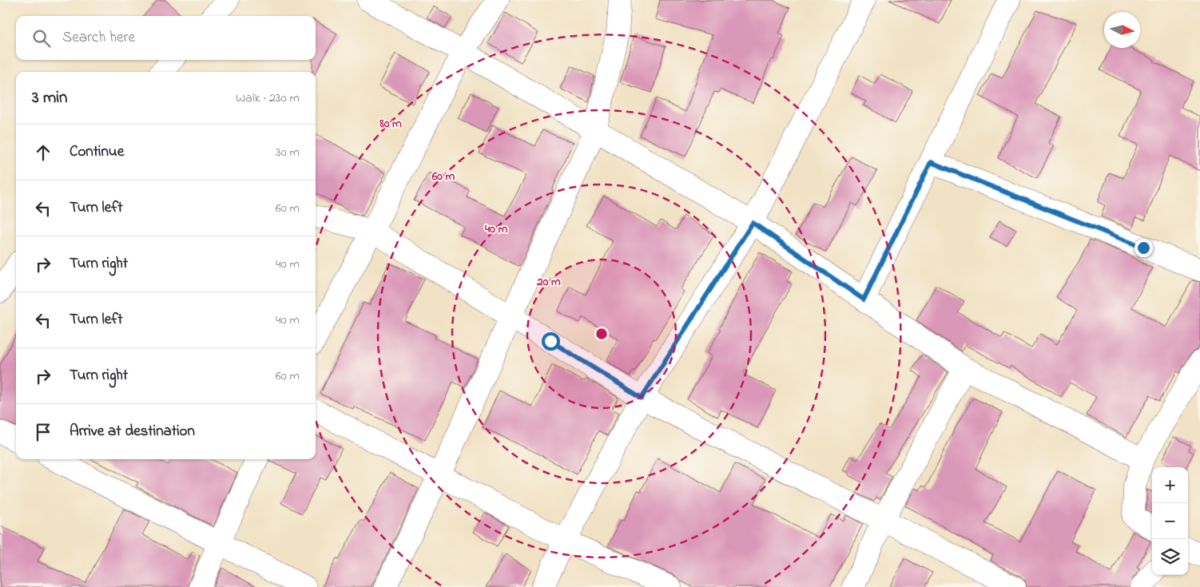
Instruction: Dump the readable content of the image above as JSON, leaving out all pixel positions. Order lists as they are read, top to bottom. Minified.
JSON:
{"north":"right","page":{"search":"Search here","heading":["3 min","Walk · 230 m"],"list":[["Continue","30 m"],["Turn left","60 m"],["Turn right","40 m"],["Turn left","40 m"],["Turn right","60 m"],"Arrive at destination"],"map_buttons":["+","−"]},"rings":["80 m","60 m","40 m","20 m"]}
